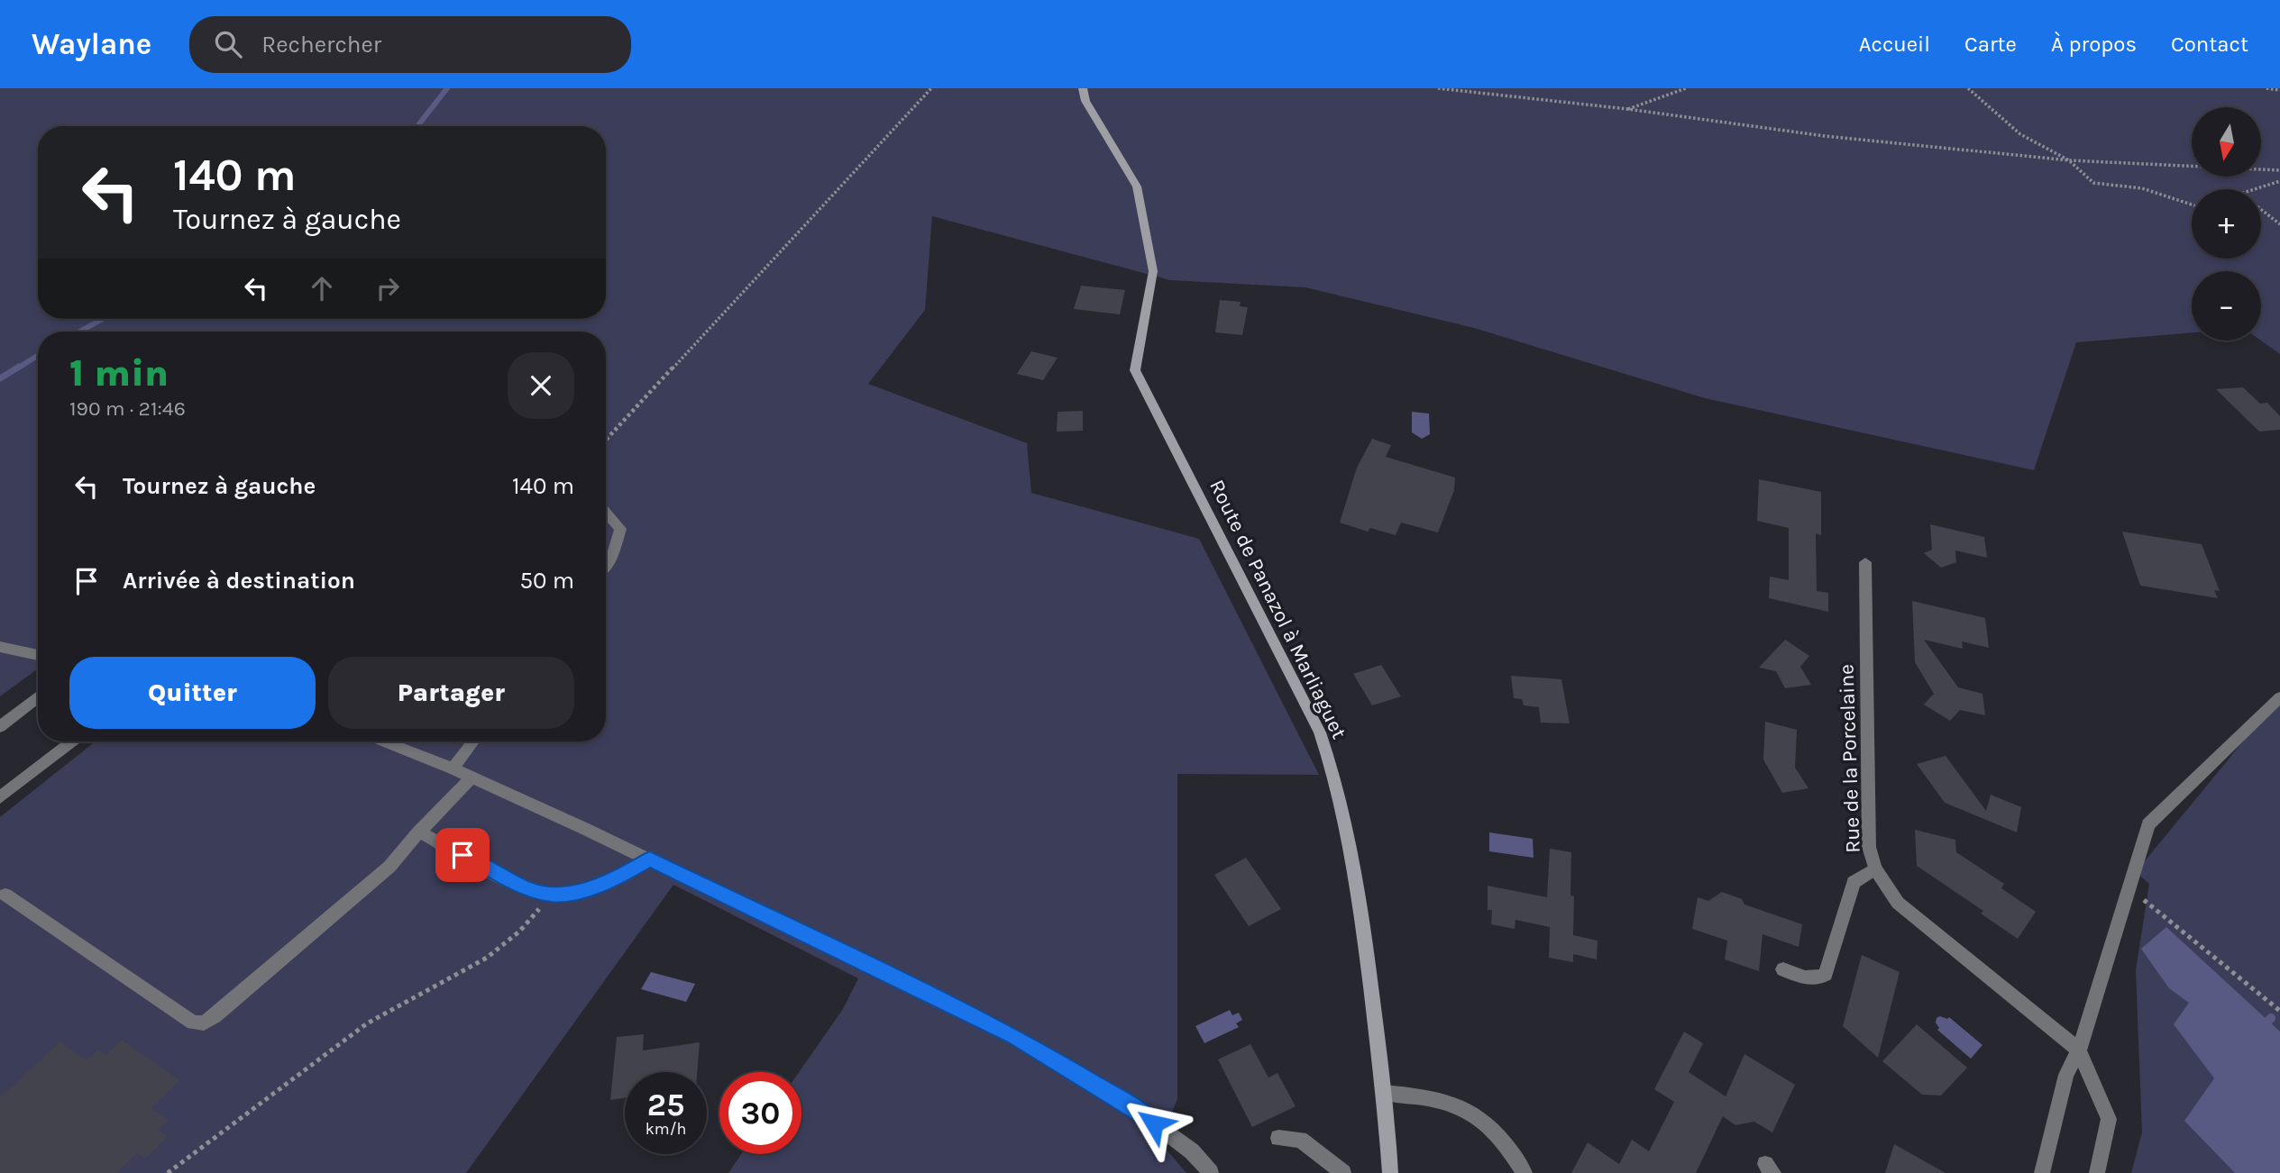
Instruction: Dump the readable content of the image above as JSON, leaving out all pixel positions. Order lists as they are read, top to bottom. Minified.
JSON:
{"streets":{"street":["Route de Panazol à Marliaguet","Rue de la Porcelaine"]},"north":"bottom","page":{"header":"Waylane","search":"Rechercher","nav":["Accueil","Carte","À propos","Contact"],"map_buttons":["+","−"],"turn":["140 m","Tournez à gauche"],"heading":["1 min","190 m · 21:46"],"list":[{"name":"Tournez à gauche","value":"140 m"},{"name":"Arrivée à destination","value":"50 m"}],"buttons":["Quitter","Partager"],"speed":"25 km/h","limit":"30"}}
